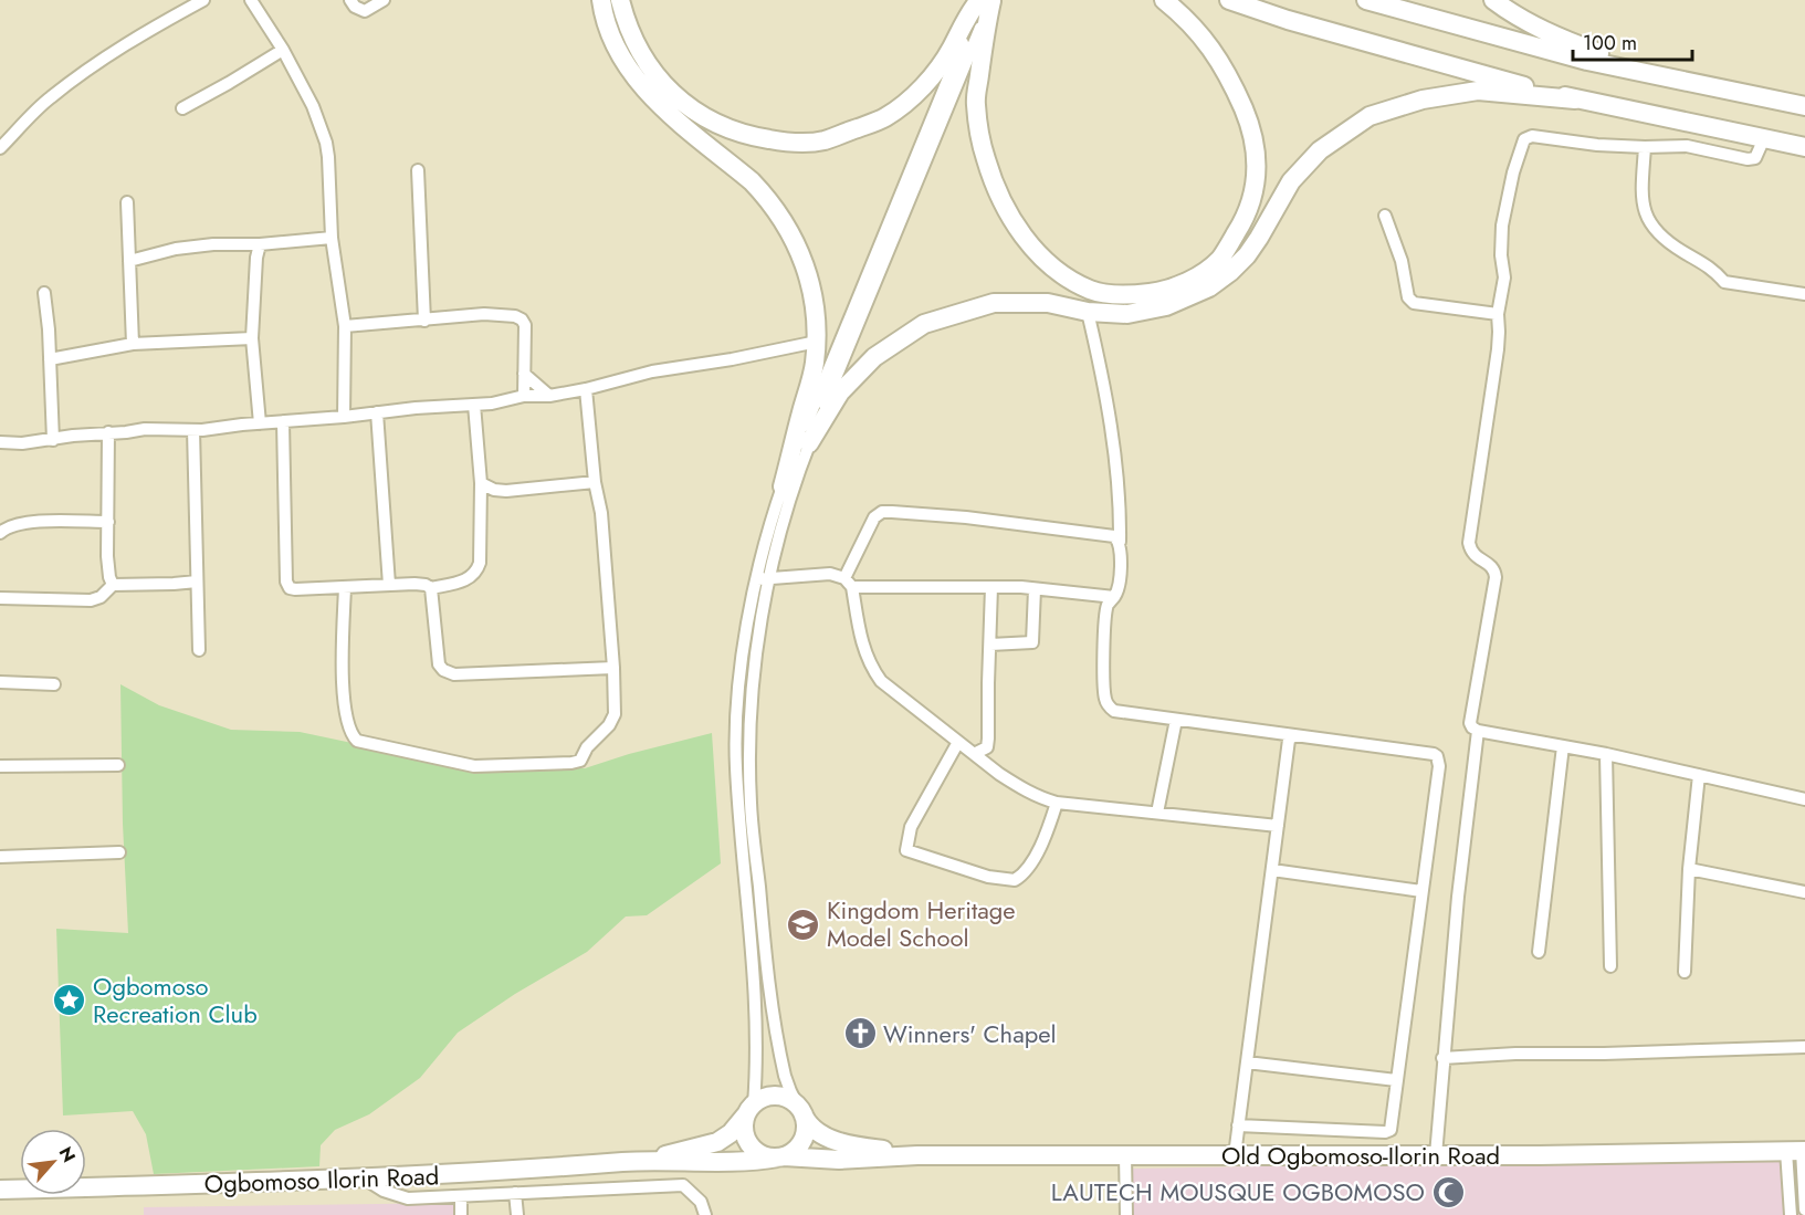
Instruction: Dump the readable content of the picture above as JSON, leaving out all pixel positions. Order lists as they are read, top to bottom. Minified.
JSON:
{"streets":{"highway":["Old Ogbomoso-Ilorin Road","Ogbomoso Ilorin Road"]},"places":{"school or university":["Kingdom Heritage Model School"],"place":["Ogbomoso Recreation Club"],"church":["Winners' Chapel"],"mosque":["LAUTECH MOUSQUE OGBOMOSO"]},"scale_bar":"100 m","north":"top right"}
